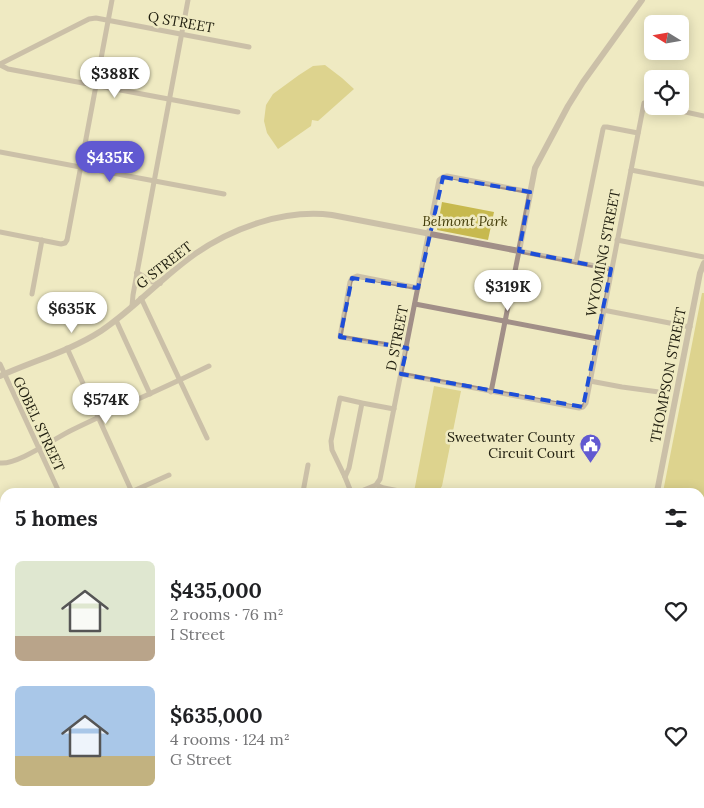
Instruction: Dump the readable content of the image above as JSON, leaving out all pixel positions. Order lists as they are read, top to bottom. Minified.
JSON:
{"streets":{"street":["Q STREET","WYOMING STREET","G STREET","D STREET","THOMPSON STREET","GOBEL STREET"]},"crossings":[["G STREET","D STREET"],["G STREET","GOBEL STREET"]],"parks":["Belmont Park"],"places":{"public building":["Sweetwater County Circuit Court"]},"north":"left","page":{"price":["$388K","$435K","$319K","$635K","$574K"],"heading":"5 homes","list":[{"name":"$435,000","note":"2 rooms · 76 m² · I Street"},{"name":"$635,000","note":"4 rooms · 124 m² · G Street"}]}}
